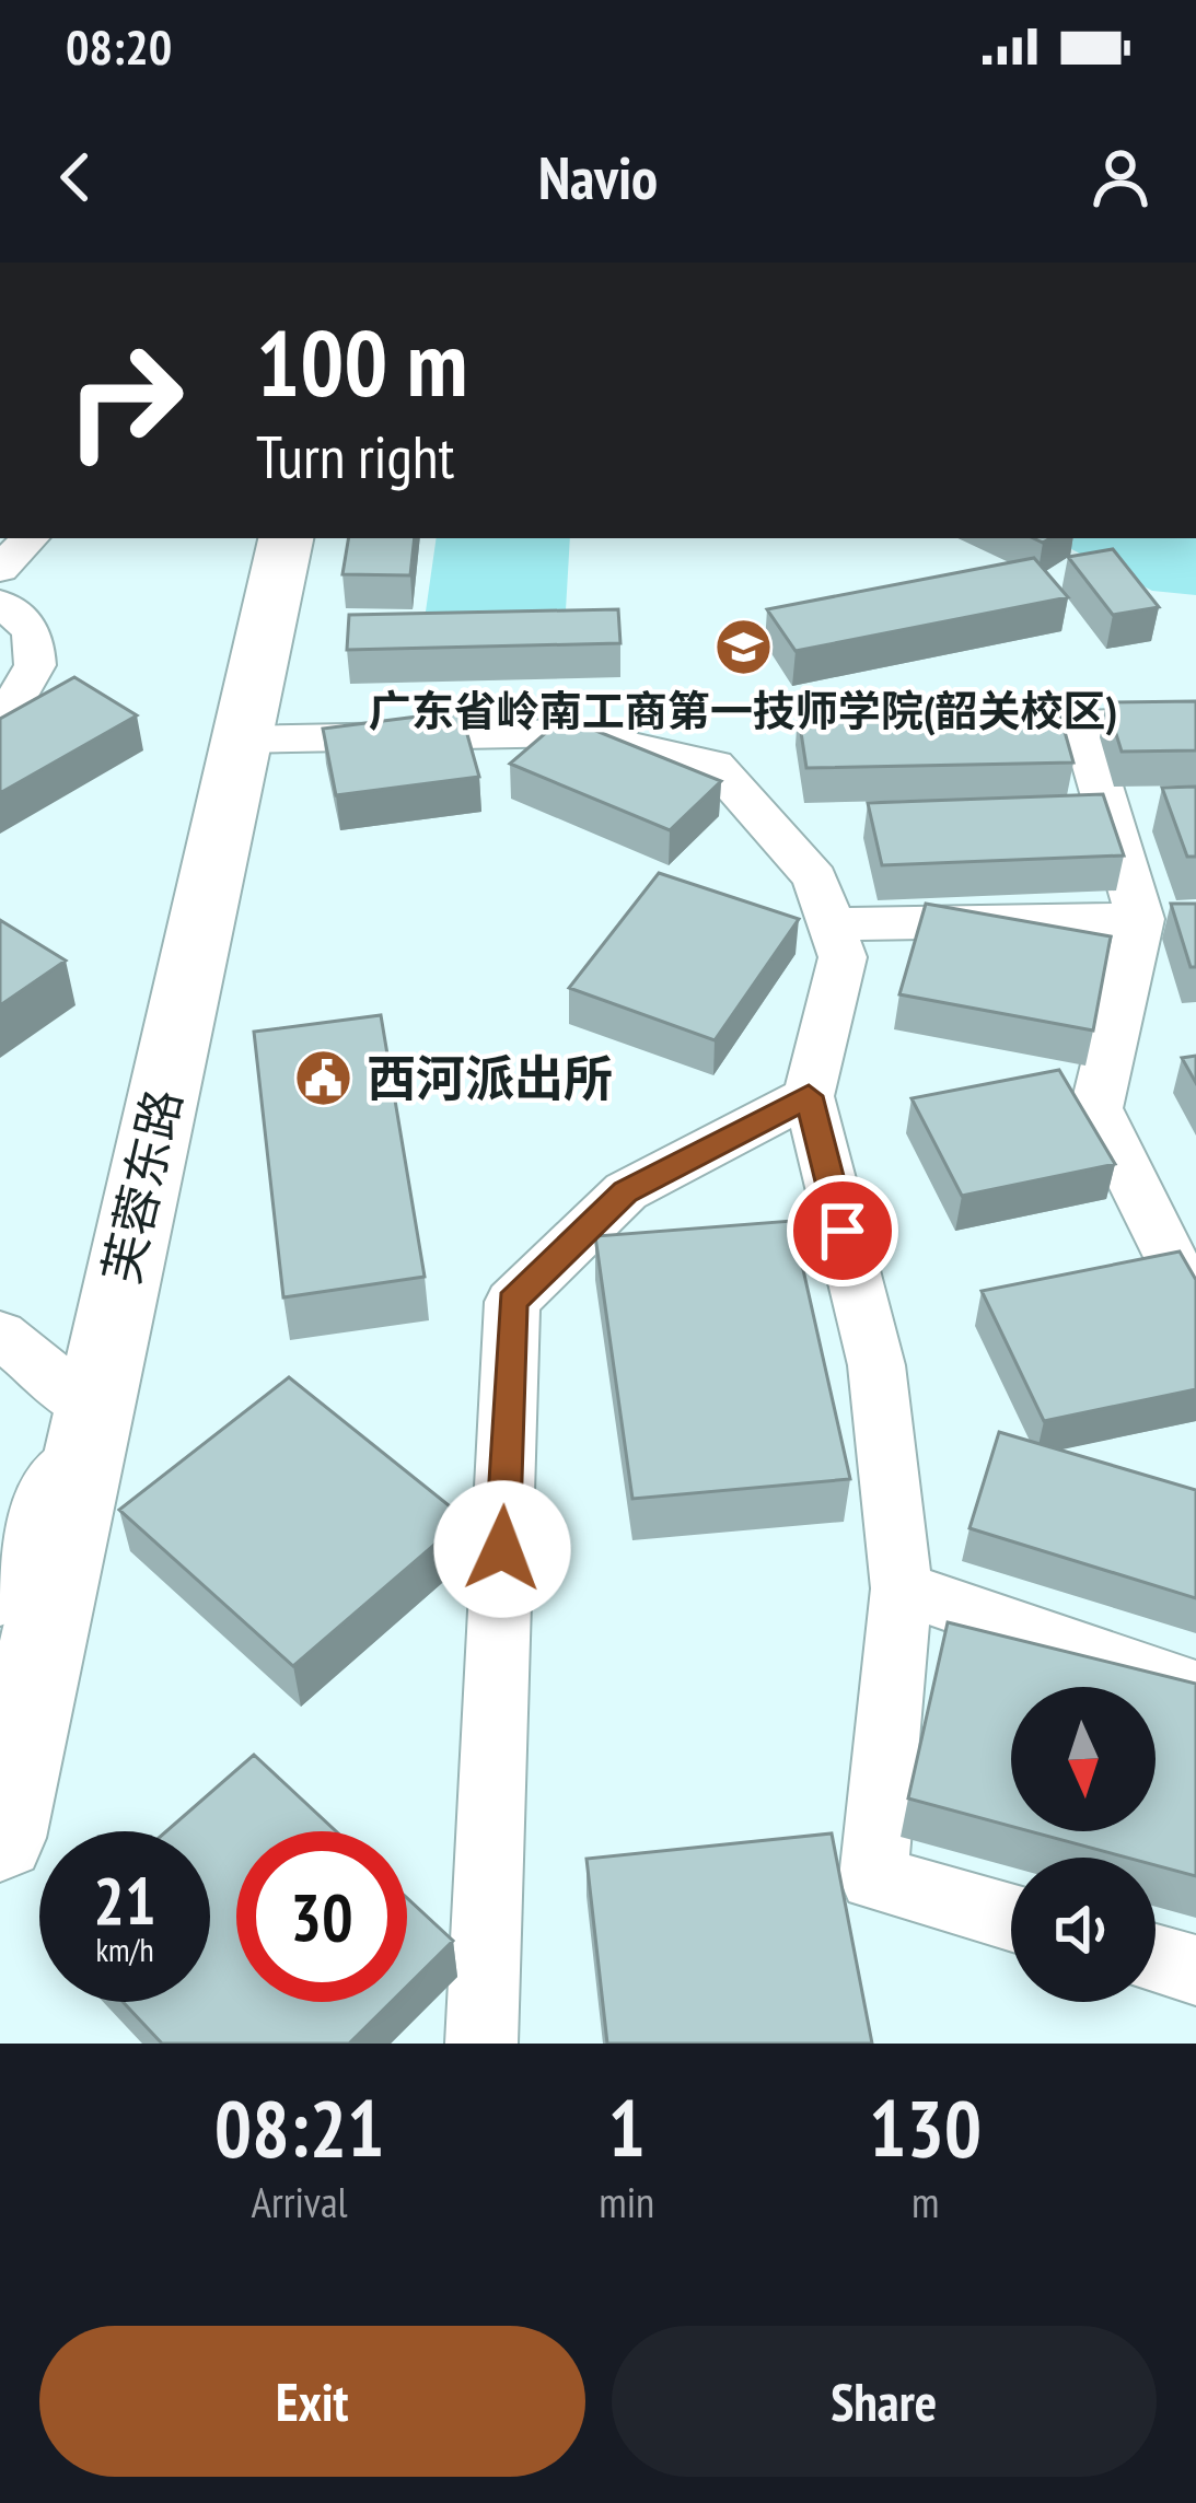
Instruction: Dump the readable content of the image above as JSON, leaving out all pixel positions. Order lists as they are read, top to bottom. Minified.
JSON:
{"streets":{"main road":["芙蓉东路"]},"places":{"school or university":["广东省岭南工商第一技师学院(韶关校区)"],"public building":["西河派出所"]},"north":"bottom","page":{"status":"08:20","header":"Navio","turn":["100 m","Turn right"],"speed":"21 km/h","limit":"30","eta":["08:21","Arrival","1","min","130","m"],"buttons":["Exit","Share"]}}
